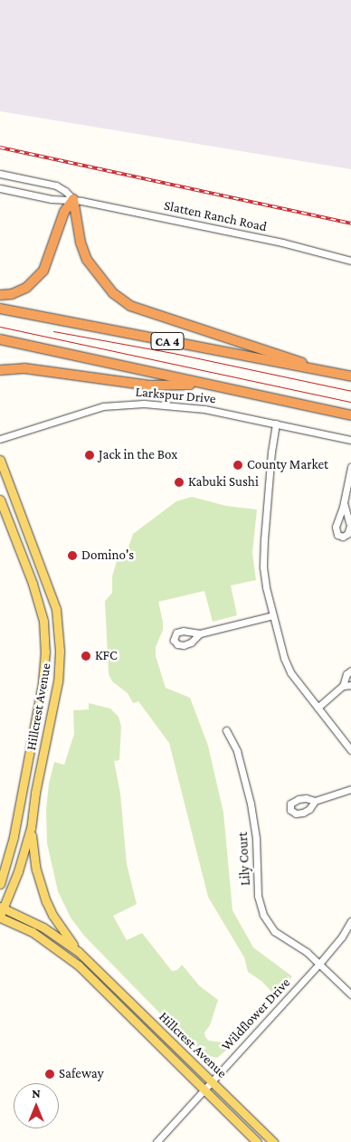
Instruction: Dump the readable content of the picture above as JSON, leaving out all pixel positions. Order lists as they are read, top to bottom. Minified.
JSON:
{"streets":{"highway":["CA 4"],"main road":["Hillcrest Avenue"],"street":["Slatten Ranch Road","Larkspur Drive","Lily Court","Wildflower Drive"]},"crossings":[["Hillcrest Avenue","Wildflower Drive"],["Lily Court","Wildflower Drive"]],"places":["Jack in the Box","County Market","Kabuki Sushi","Domino's","KFC","Safeway"],"north":"top"}
